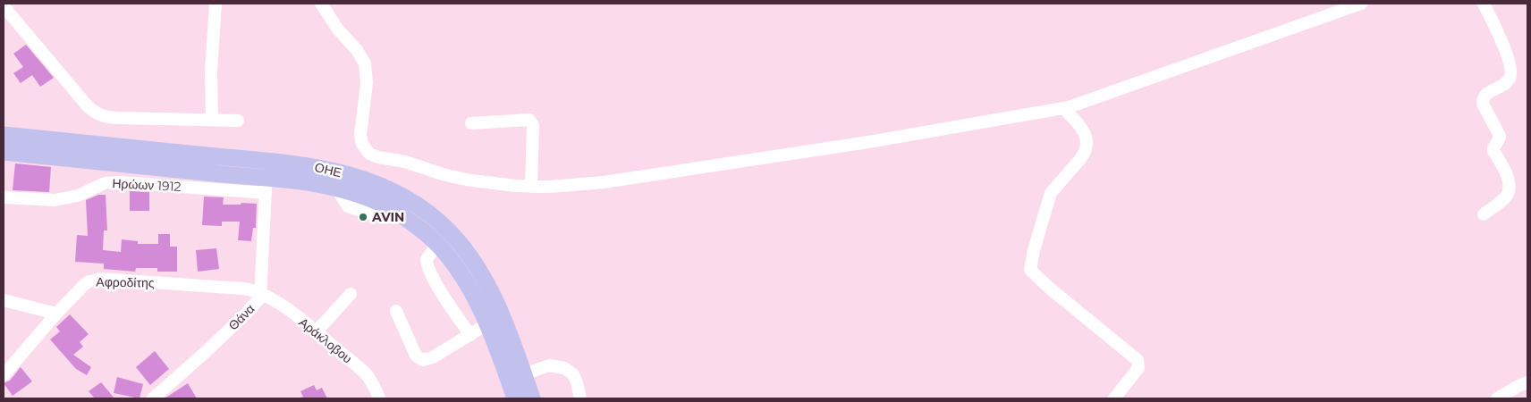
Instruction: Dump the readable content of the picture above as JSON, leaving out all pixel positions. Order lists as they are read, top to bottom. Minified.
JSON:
{"streets":{"main road":["ΟΗΕ"],"street":["Ηρώων 1912","Αφροδίτης","Θάνα","Αράκλοβου"]},"crossings":[["ΟΗΕ","Ηρώων 1912"],["ΟΗΕ","Θάνα"],["Ηρώων 1912","Θάνα"],["Αφροδίτης","Θάνα"],["Αφροδίτης","Αράκλοβου"],["Θάνα","Αράκλοβου"]],"places":["AVIN"]}
